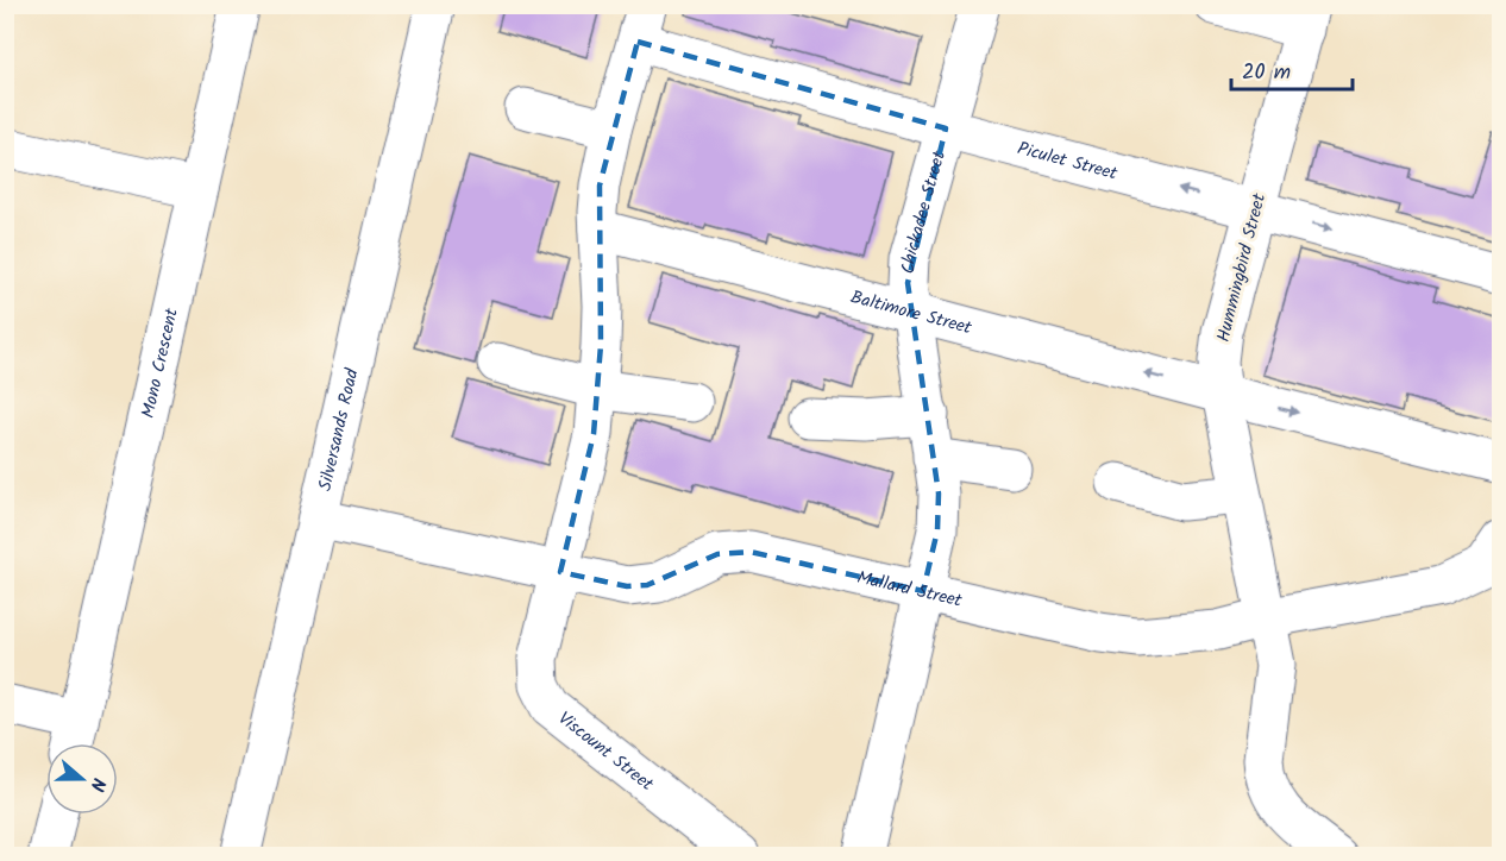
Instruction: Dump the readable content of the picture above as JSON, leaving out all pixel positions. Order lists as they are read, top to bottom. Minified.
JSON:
{"streets":{"street":["Piculet Street","Chickadee Street","Hummingbird Street","Baltimore Street","Mono Crescent","Silversands Road","Mallard Street","Viscount Street"]},"crossings":[["Piculet Street","Chickadee Street"],["Piculet Street","Hummingbird Street"],["Piculet Street","Viscount Street"],["Chickadee Street","Baltimore Street"],["Chickadee Street","Mallard Street"],["Hummingbird Street","Baltimore Street"],["Hummingbird Street","Mallard Street"],["Baltimore Street","Viscount Street"],["Silversands Road","Mallard Street"],["Mallard Street","Viscount Street"]],"scale_bar":"20 m","north":"right"}
